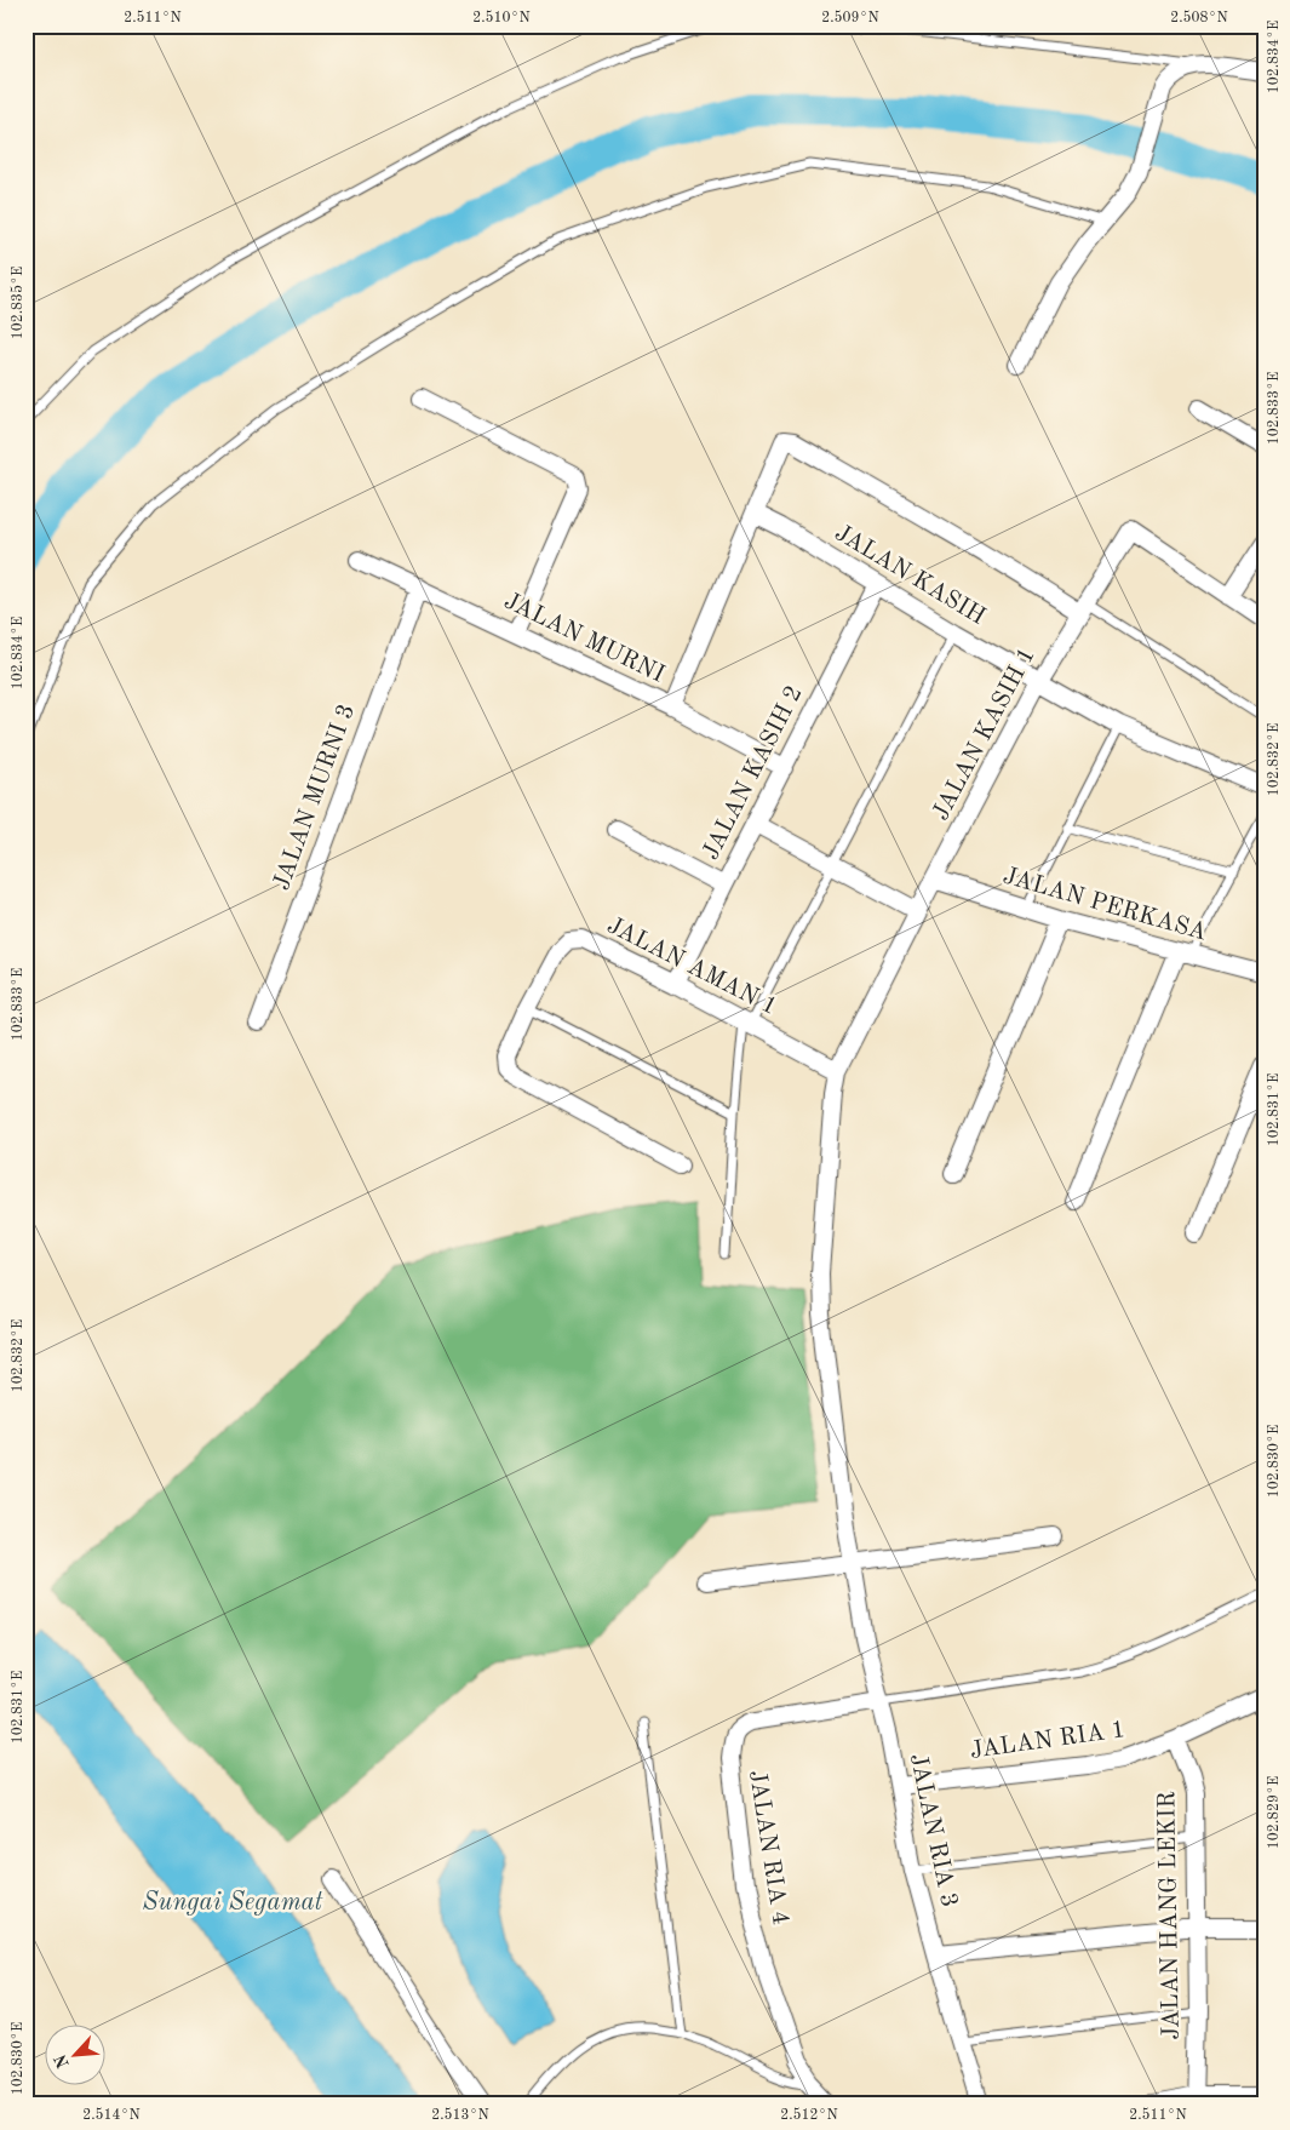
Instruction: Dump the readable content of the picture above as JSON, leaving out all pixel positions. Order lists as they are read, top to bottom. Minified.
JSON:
{"streets":{"street":["JALAN KASIH","JALAN MURNI","JALAN KASIH 1","JALAN KASIH 2","JALAN MURNI 3","JALAN PERKASA","JALAN AMAN 1","JALAN RIA 1","JALAN RIA 3","JALAN RIA 4","JALAN HANG LEKIR"]},"crossings":[["JALAN KASIH","JALAN KASIH 1"],["JALAN KASIH","JALAN KASIH 2"],["JALAN MURNI","JALAN KASIH 2"],["JALAN MURNI","JALAN MURNI 3"],["JALAN KASIH 1","JALAN PERKASA"],["JALAN KASIH 1","JALAN AMAN 1"],["JALAN KASIH 1","JALAN RIA 3"],["JALAN KASIH 2","JALAN AMAN 1"],["JALAN AMAN 1","JALAN RIA 3"],["JALAN RIA 1","JALAN RIA 3"],["JALAN RIA 1","JALAN HANG LEKIR"],["JALAN RIA 3","JALAN RIA 4"]],"water":["Sungai Segamat"],"north":"bottom left","coordinates":["2.511°N","2.510°N","2.509°N","2.508°N","102.834°E","102.835°E","102.833°E","102.832°E","102.831°E","102.830°E","102.829°E","2.514°N","2.513°N","2.512°N"]}
